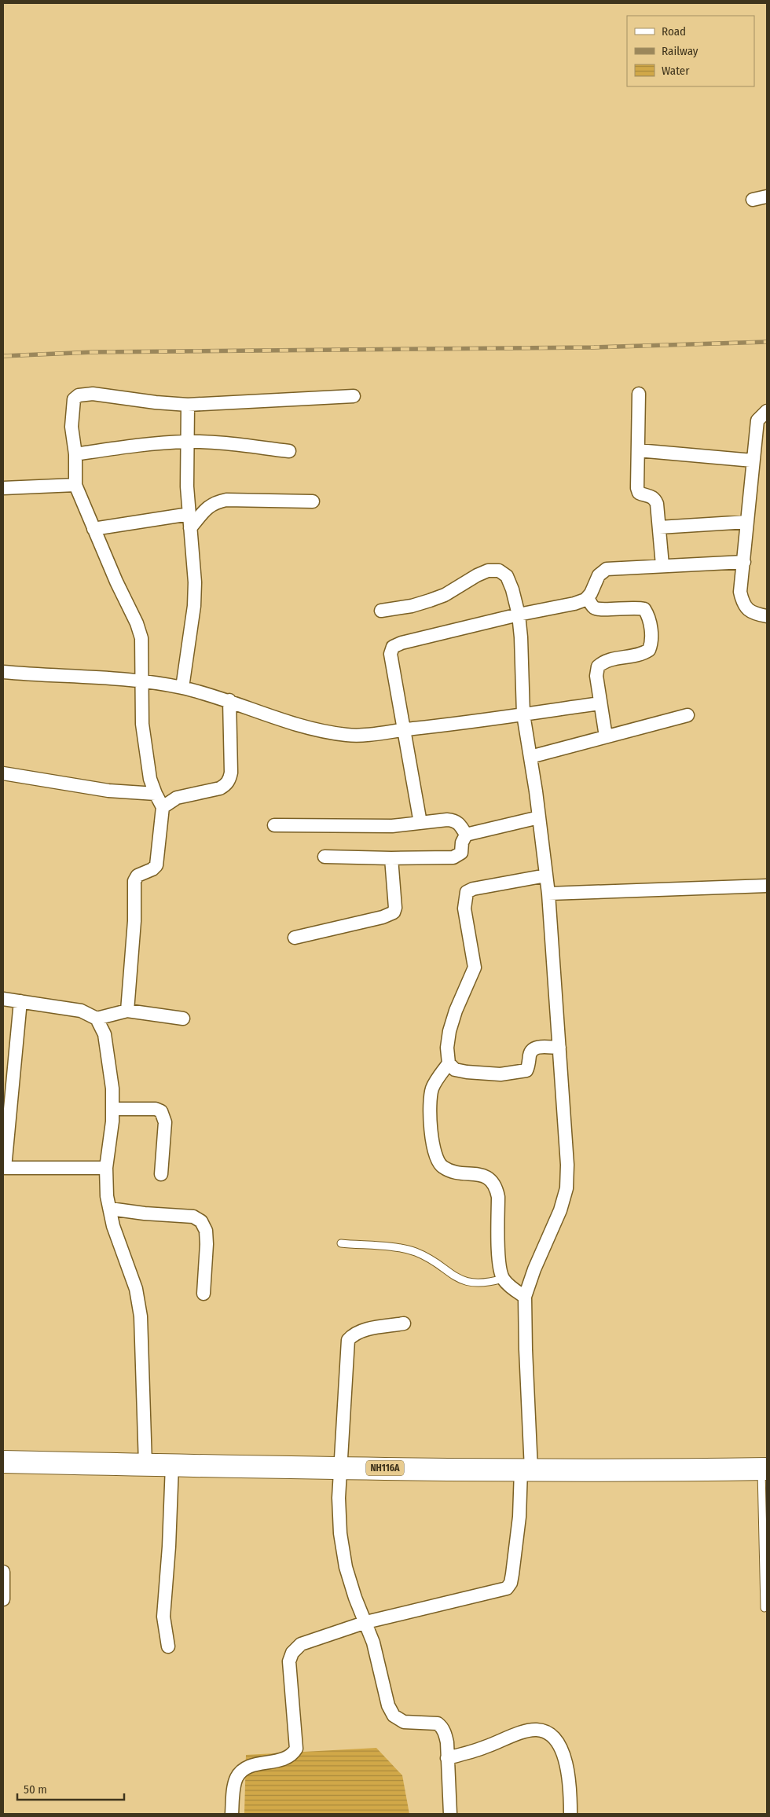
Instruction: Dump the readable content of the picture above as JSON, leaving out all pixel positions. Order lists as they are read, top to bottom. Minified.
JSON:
{"streets":{"highway":["NH116A"]},"legend":["Road","Railway","Water"],"scale_bar":"50 m"}
